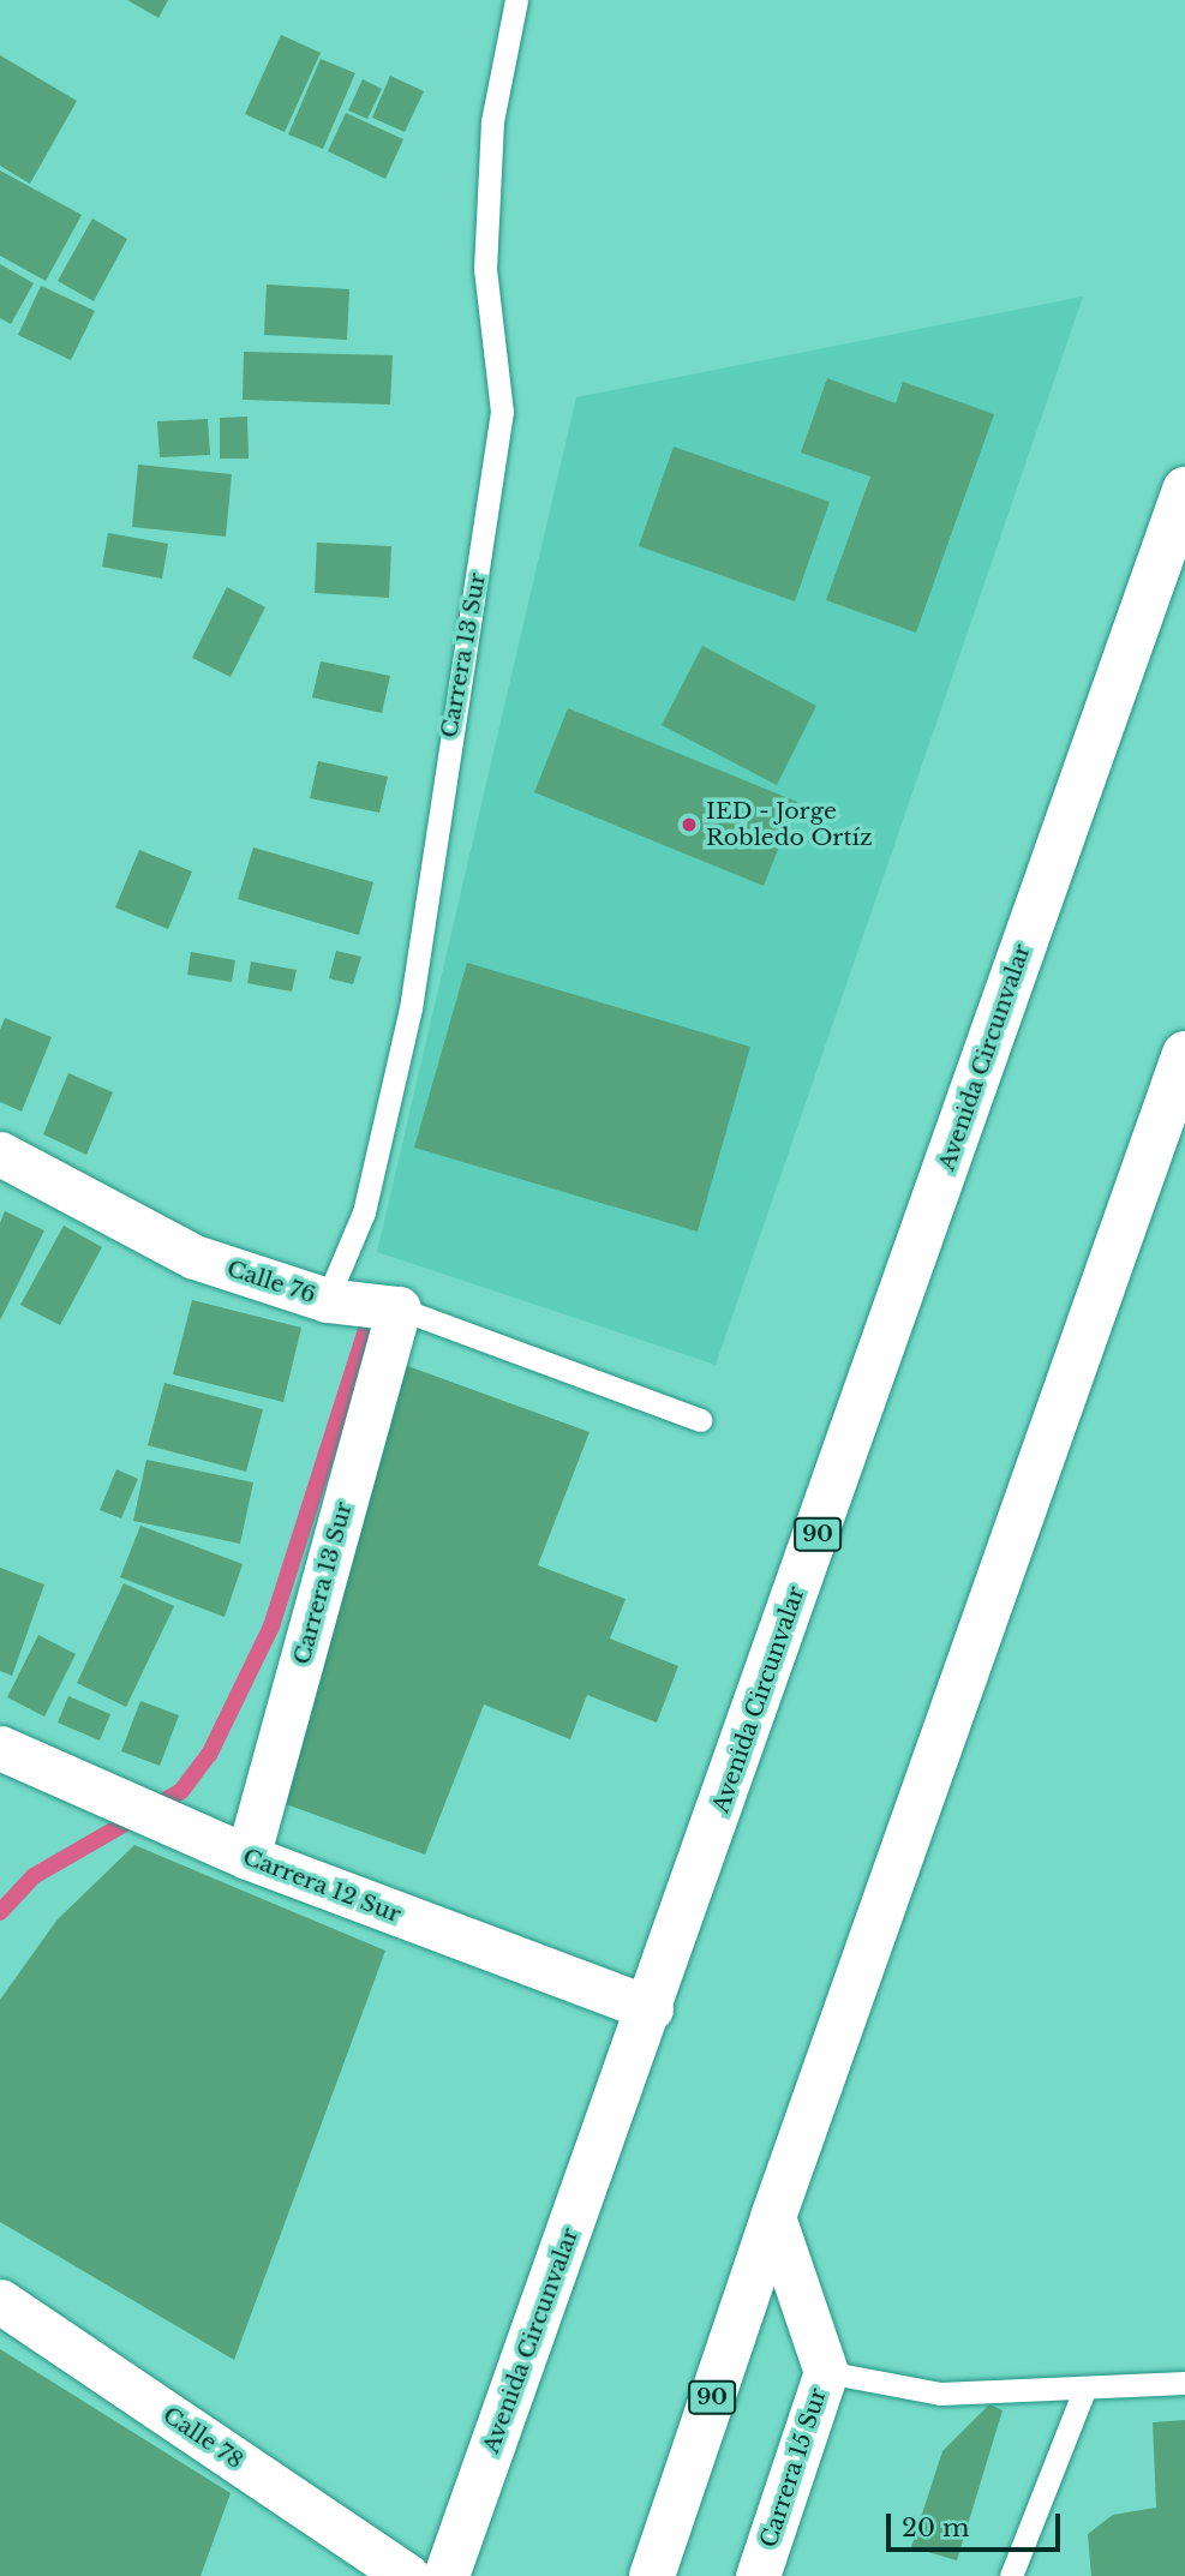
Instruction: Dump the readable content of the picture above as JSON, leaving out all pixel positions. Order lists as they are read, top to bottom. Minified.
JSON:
{"streets":{"highway":["Avenida Circunvalar","90"],"street":["Carrera 13 Sur","Calle 76","Carrera 12 Sur","Calle 78","Carrera 15 Sur"]},"crossings":[["Carrera 13 Sur","Calle 76"],["Carrera 13 Sur","Carrera 12 Sur"],["Avenida Circunvalar","Carrera 12 Sur"],["90","Carrera 15 Sur"]],"places":["IED - Jorge Robledo Ortíz"],"scale_bar":"20 m"}
